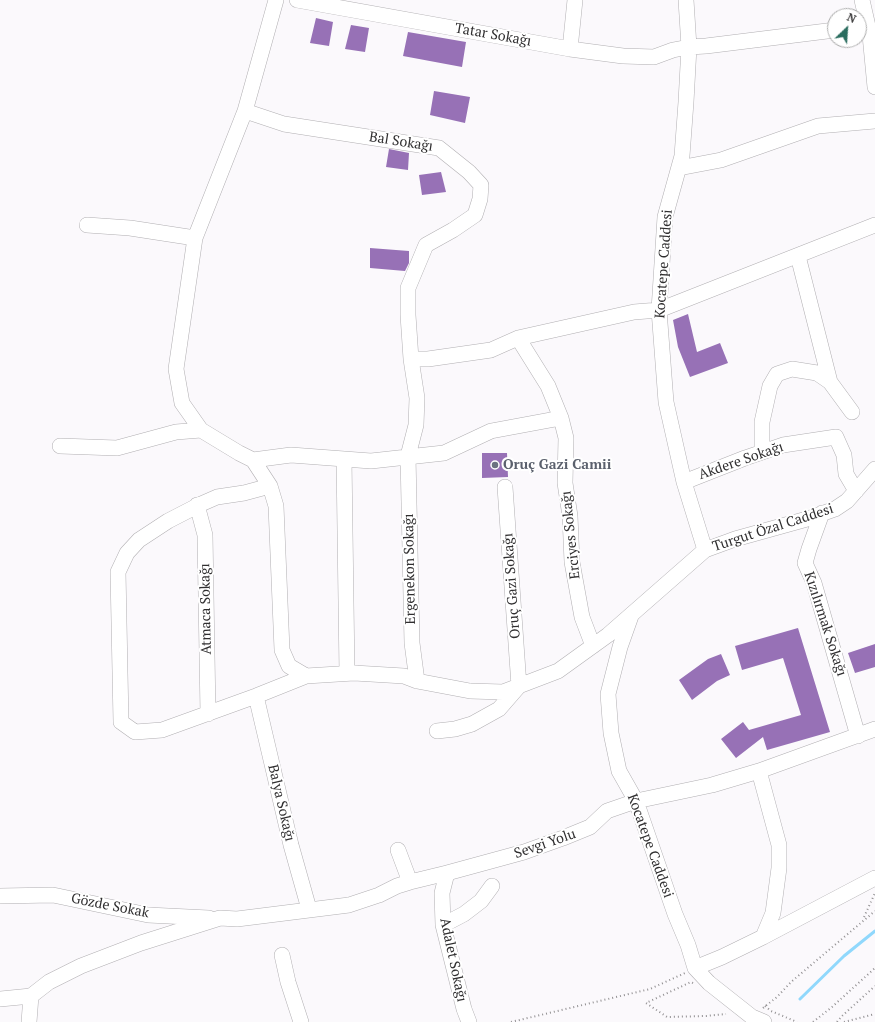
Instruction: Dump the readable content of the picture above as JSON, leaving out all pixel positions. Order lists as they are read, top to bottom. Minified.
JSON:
{"streets":{"street":["Tatar Sokağı","Bal Sokağı","Kocatepe Caddesi","Akdere Sokağı","Turgut Özal Caddesi","Erciyes Sokağı","Ergenekon Sokağı","Oruç Gazi Sokağı","Atmaca Sokağı","Kızılırmak Sokağı","Balya Sokağı","Sevgi Yolu","Gözde Sokak","Adalet Sokağı"]},"crossings":[["Tatar Sokağı","Kocatepe Caddesi"],["Bal Sokağı","Ergenekon Sokağı"],["Kocatepe Caddesi","Akdere Sokağı"],["Kocatepe Caddesi","Turgut Özal Caddesi"],["Kocatepe Caddesi","Sevgi Yolu"],["Akdere Sokağı","Turgut Özal Caddesi"],["Turgut Özal Caddesi","Erciyes Sokağı"],["Turgut Özal Caddesi","Ergenekon Sokağı"],["Turgut Özal Caddesi","Oruç Gazi Sokağı"],["Turgut Özal Caddesi","Atmaca Sokağı"],["Turgut Özal Caddesi","Kızılırmak Sokağı"],["Turgut Özal Caddesi","Balya Sokağı"],["Kızılırmak Sokağı","Sevgi Yolu"],["Balya Sokağı","Sevgi Yolu"],["Balya Sokağı","Gözde Sokak"],["Sevgi Yolu","Gözde Sokak"],["Sevgi Yolu","Adalet Sokağı"]],"places":["Oruç Gazi Camii"],"north":"top right"}
